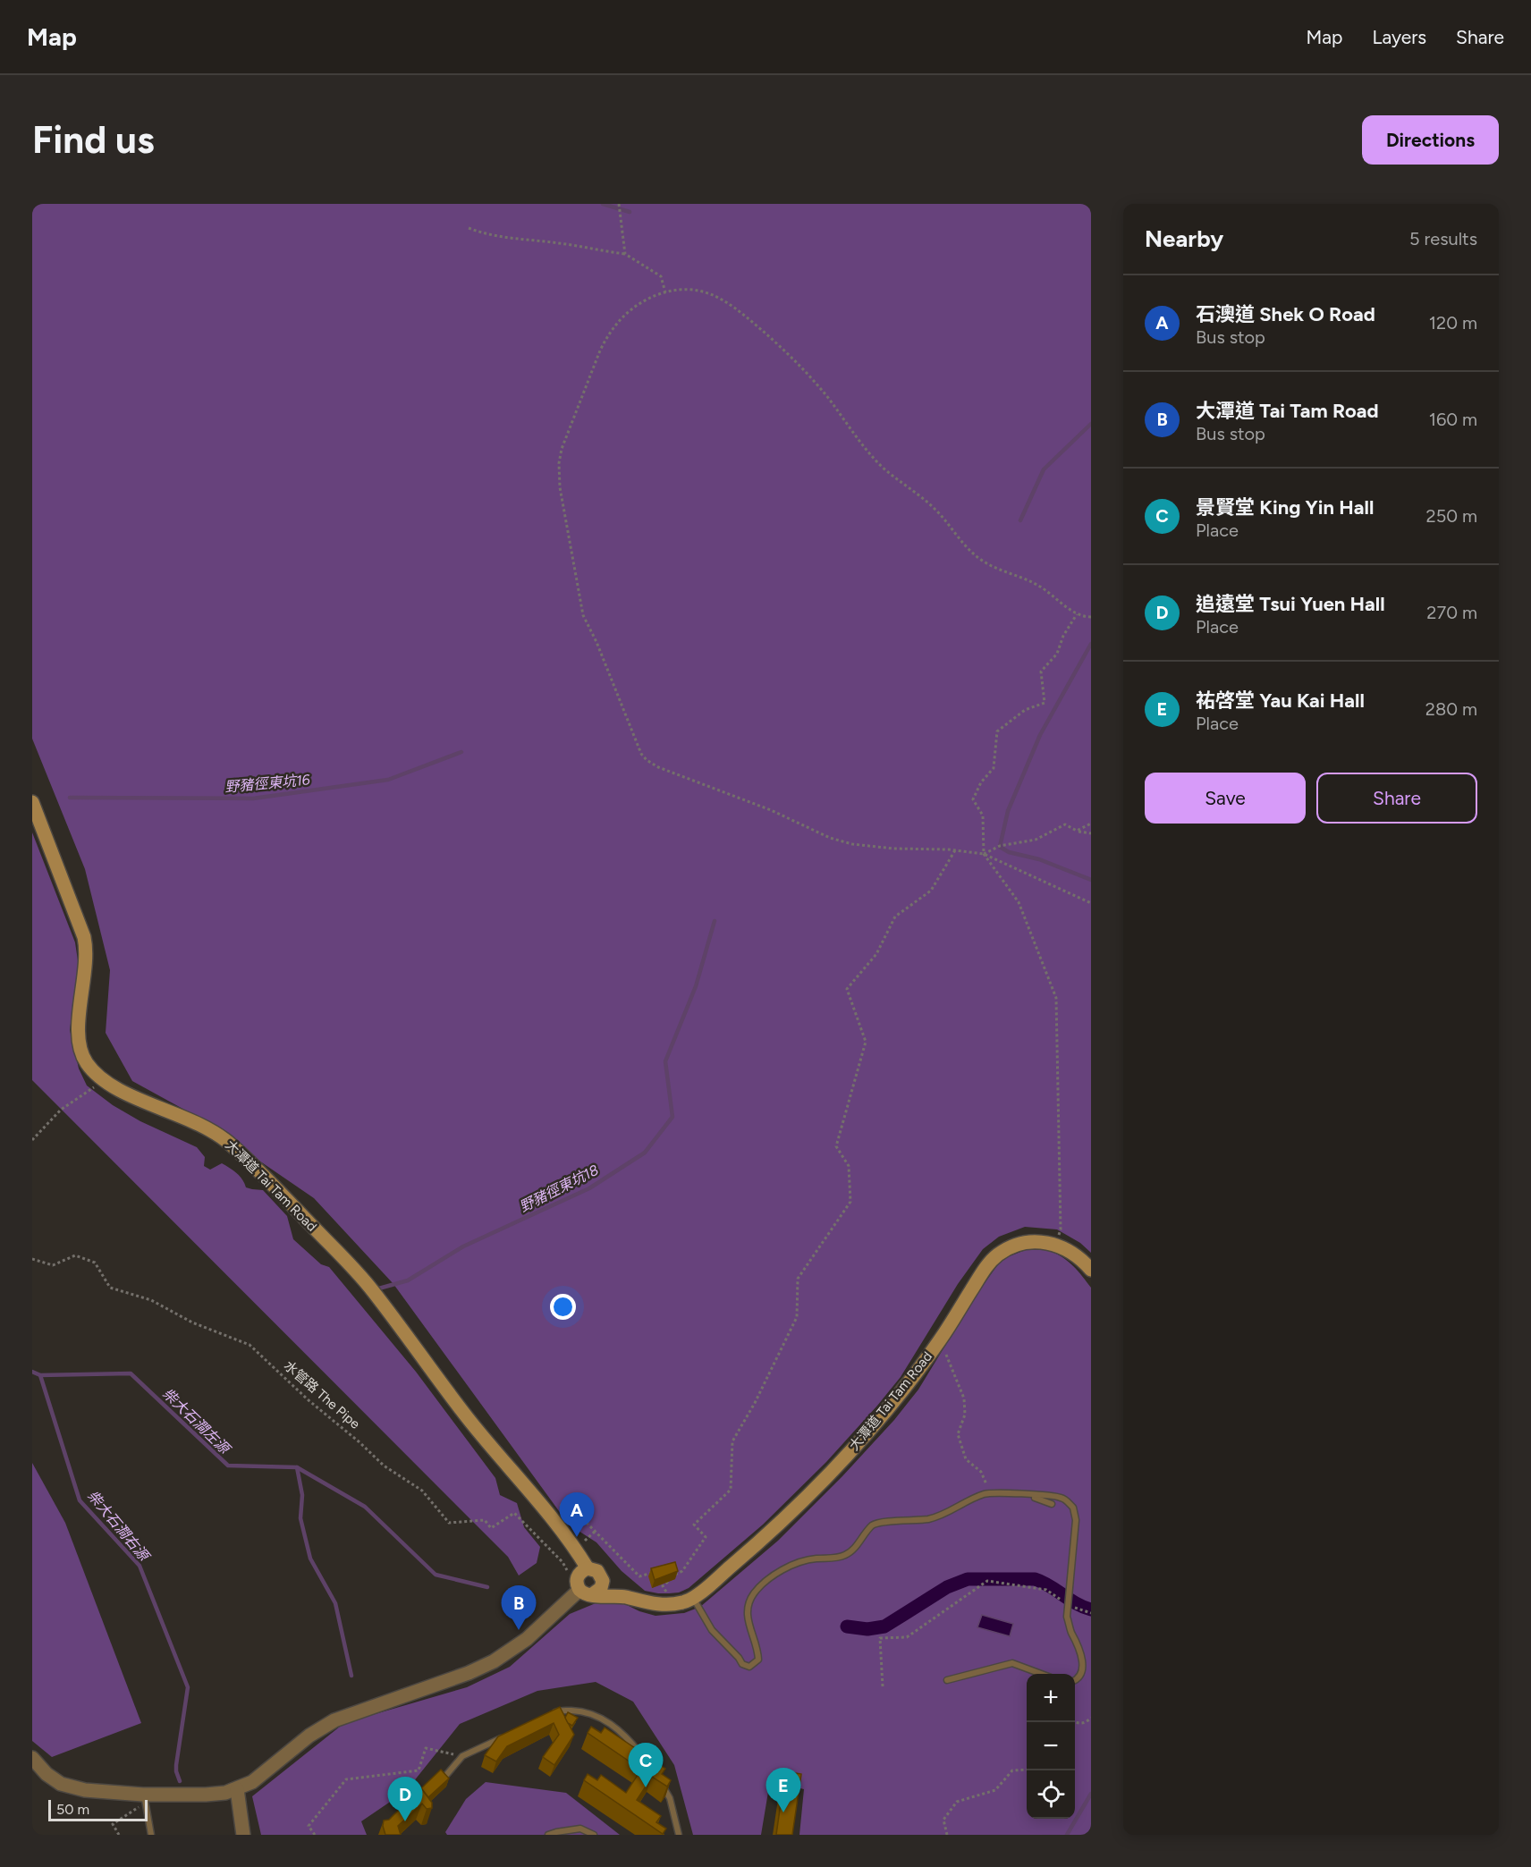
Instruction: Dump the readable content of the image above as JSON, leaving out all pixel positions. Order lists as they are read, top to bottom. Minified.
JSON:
{"streets":{"main road":["大潭道 Tai Tam Road"],"path":["水管路 The Pipe"]},"water":["野豬徑東坑16","野豬徑東坑18","柴大石澗左源","柴大石澗右源"],"scale_bar":"50 m","page":{"header":"Map","nav":["Map","Layers","Share"],"buttons":["Directions",["Save","Share"]],"title":"Find us","heading":["Nearby","5 results"],"list":[{"mark":"A","name":"石澳道 Shek O Road","note":"Bus stop","value":"120 m"},{"mark":"B","name":"大潭道 Tai Tam Road","note":"Bus stop","value":"160 m"},{"mark":"C","name":"景賢堂 King Yin Hall","note":"Place","value":"250 m"},{"mark":"D","name":"追遠堂 Tsui Yuen Hall","note":"Place","value":"270 m"},{"mark":"E","name":"祐啓堂 Yau Kai Hall","note":"Place","value":"280 m"}],"pins":["A","B","C","E","D"],"map_buttons":["+","−"],"scale":"50 m"}}
